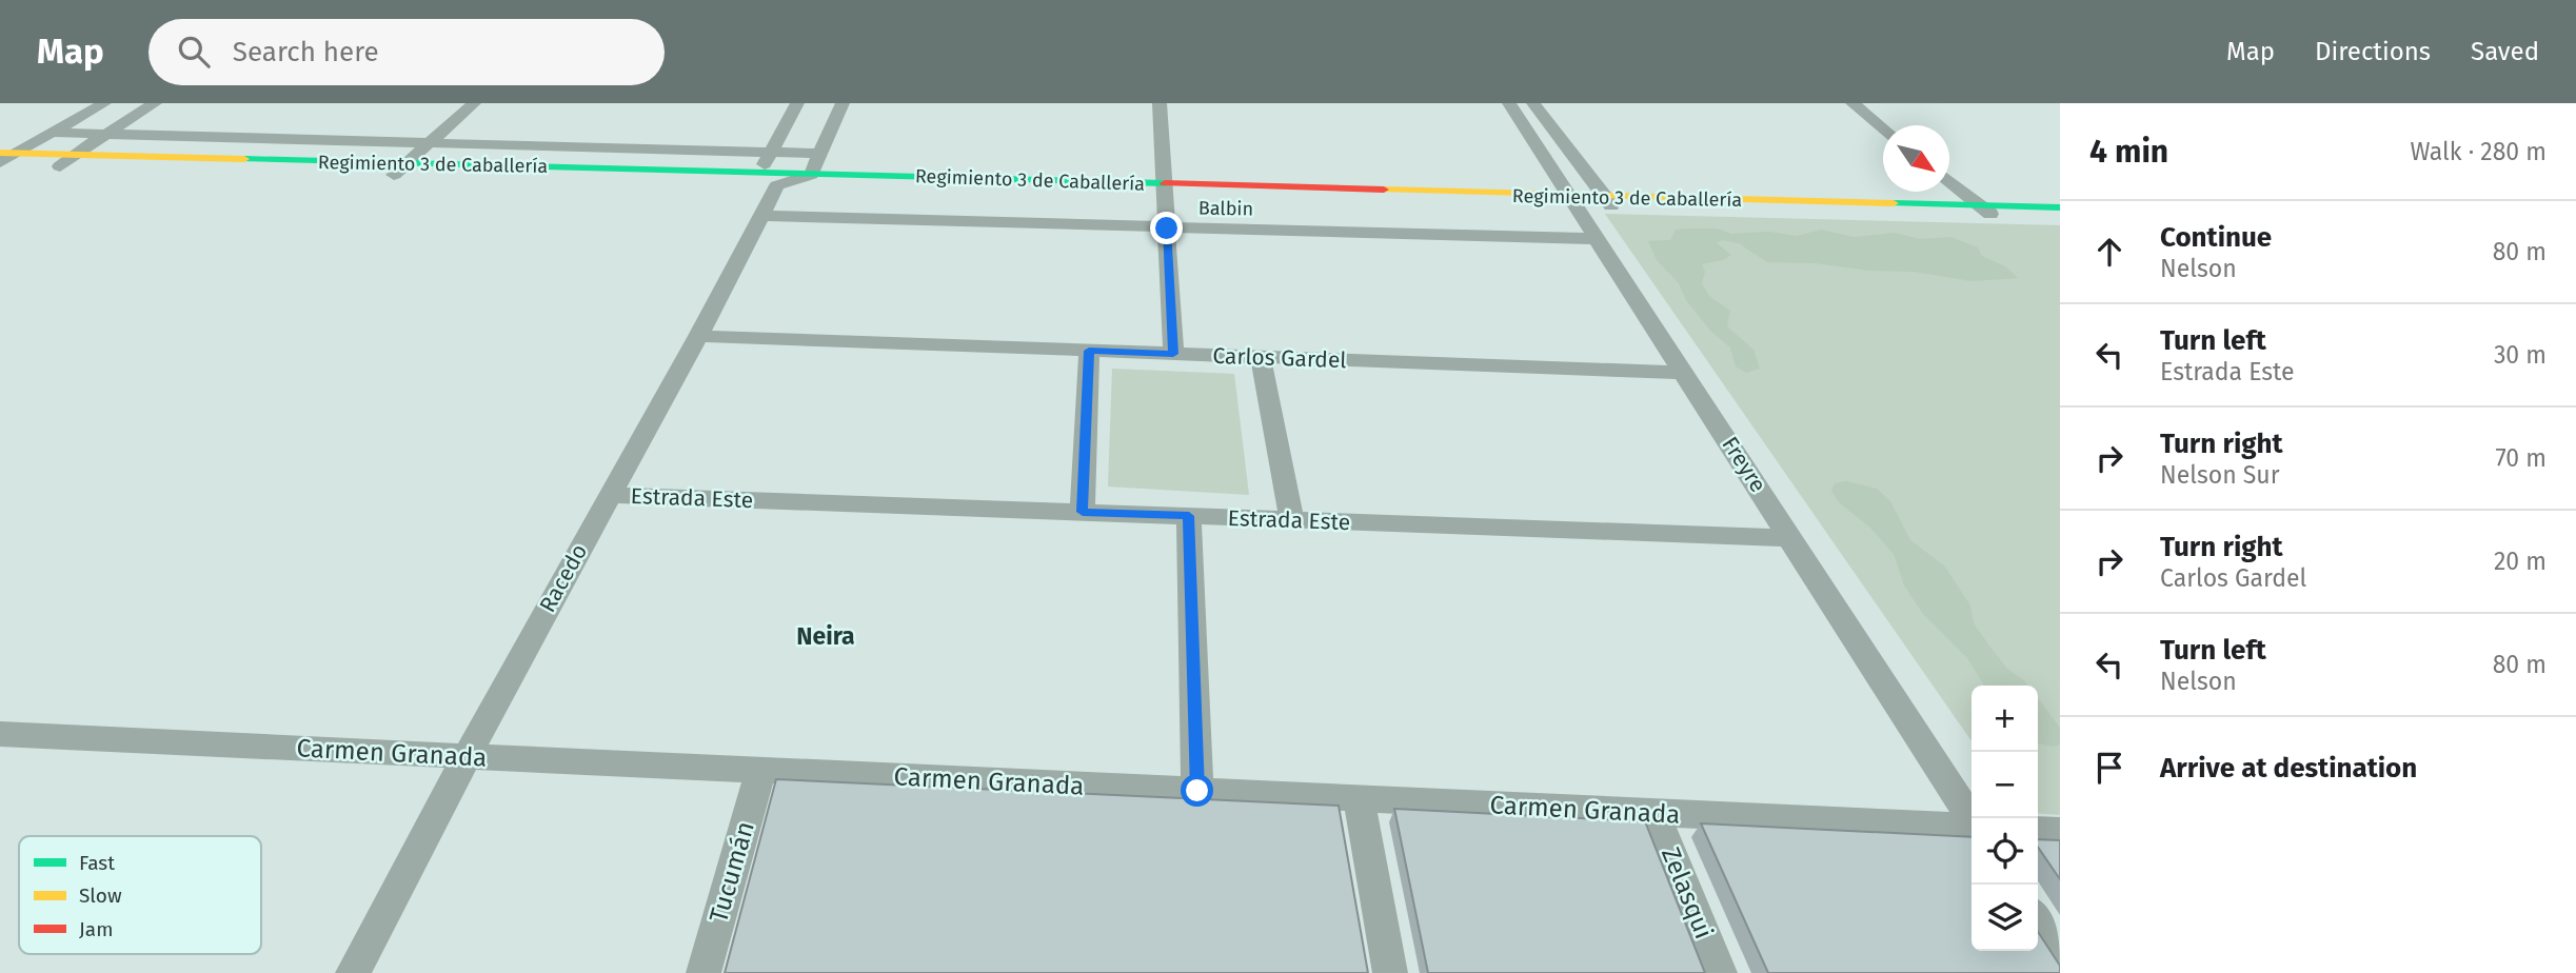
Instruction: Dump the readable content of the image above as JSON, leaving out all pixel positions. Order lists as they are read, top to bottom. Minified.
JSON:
{"streets":{"street":["Regimiento 3 de Caballería","Balbin","Carlos Gardel","Freyre","Estrada Este","Racedo","Carmen Granada","Tucumán","Zelasqui"]},"crossings":[["Regimiento 3 de Caballería","Freyre"],["Regimiento 3 de Caballería","Racedo"],["Balbin","Freyre"],["Balbin","Racedo"],["Carlos Gardel","Freyre"],["Carlos Gardel","Racedo"],["Freyre","Estrada Este"],["Estrada Este","Racedo"],["Racedo","Carmen Granada"],["Carmen Granada","Tucumán"],["Carmen Granada","Zelasqui"]],"districts":["Neira"],"legend":["Fast","Slow","Jam"],"north":"bottom right","page":{"header":"Map","search":"Search here","nav":["Map","Directions","Saved"],"heading":["4 min","Walk · 280 m"],"list":[["Continue","Nelson","80 m"],["Turn left","Estrada Este","30 m"],["Turn right","Nelson Sur","70 m"],["Turn right","Carlos Gardel","20 m"],["Turn left","Nelson","80 m"],"Arrive at destination"],"map_buttons":["+","−"]}}
